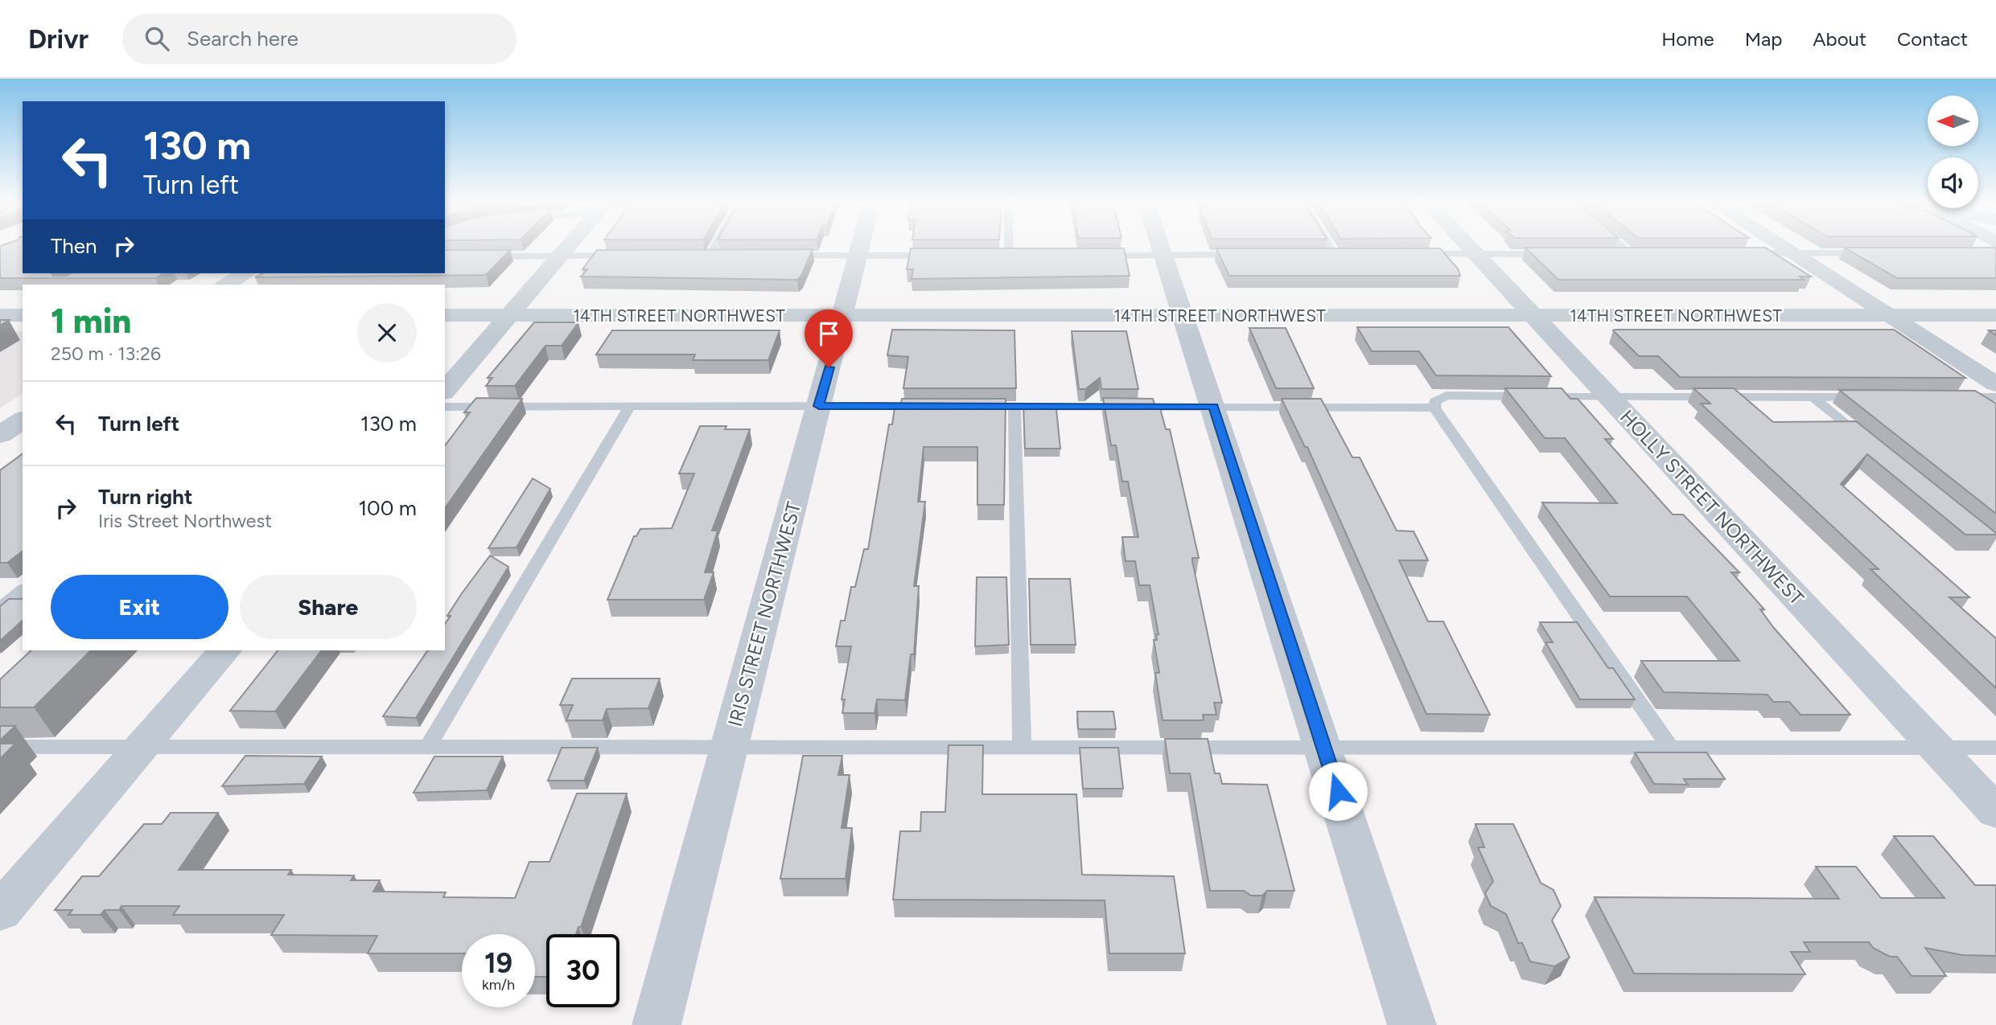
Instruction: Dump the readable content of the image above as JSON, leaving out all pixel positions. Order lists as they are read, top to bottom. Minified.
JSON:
{"streets":{"street":["14TH STREET NORTHWEST","HOLLY STREET NORTHWEST","IRIS STREET NORTHWEST"]},"crossings":[["14TH STREET NORTHWEST","HOLLY STREET NORTHWEST"],["14TH STREET NORTHWEST","IRIS STREET NORTHWEST"]],"north":"left","page":{"header":"Drivr","search":"Search here","nav":["Home","Map","About","Contact"],"turn":["130 m","Turn left"],"then":"Then","heading":["1 min","250 m · 13:26"],"list":[{"name":"Turn left","value":"130 m"},{"name":"Turn right","note":"Iris Street Northwest","value":"100 m"}],"buttons":["Exit","Share"],"speed":"19 km/h","limit":"30"}}
